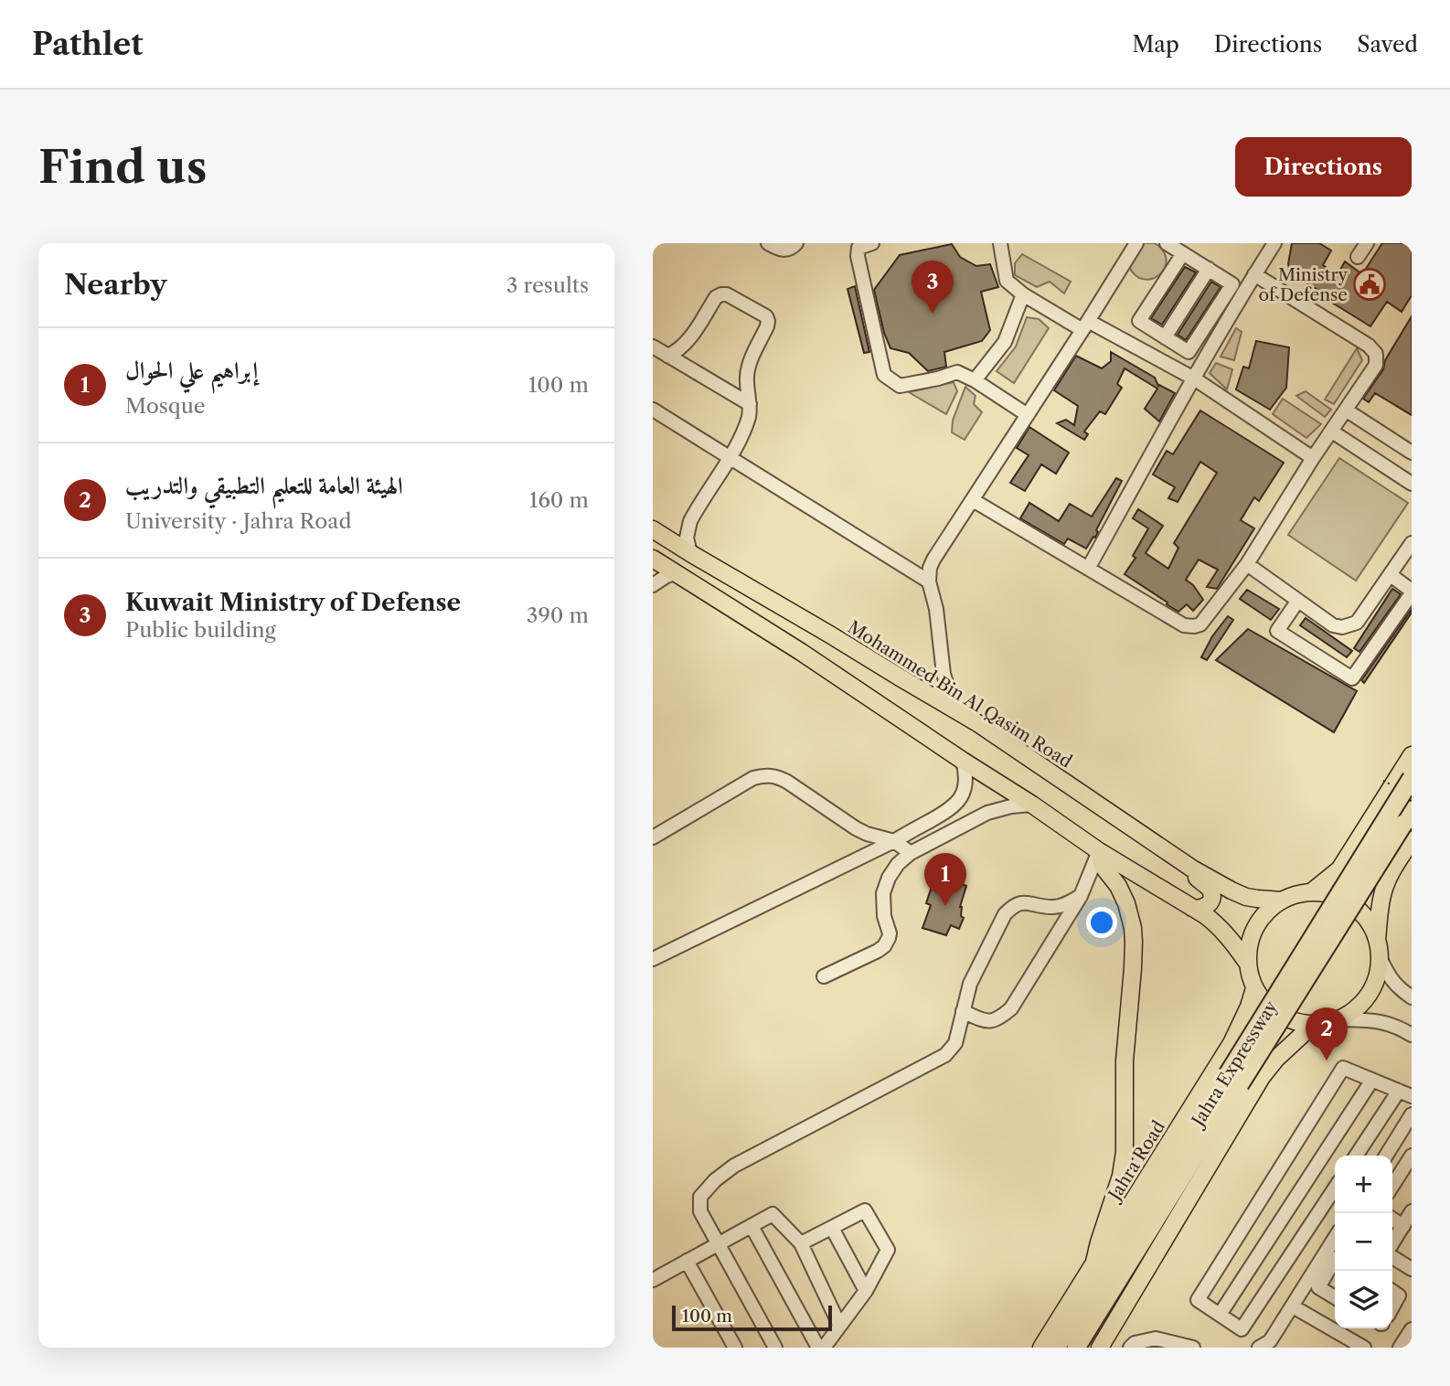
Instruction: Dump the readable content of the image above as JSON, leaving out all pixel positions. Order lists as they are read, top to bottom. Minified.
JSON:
{"streets":{"highway":["Jahra Expressway"],"main road":["Mohammed Bin Al Qasim Road","Jahra Road"]},"crossings":[["Mohammed Bin Al Qasim Road","Jahra Road"]],"places":{"public building":["Ministry of Defense"]},"scale_bar":"100 m","page":{"header":"Pathlet","nav":["Map","Directions","Saved"],"buttons":"Directions","title":"Find us","heading":["Nearby","3 results"],"pins":["3","1","2"],"list":[{"mark":"1","name":"إبراهيم علي الحوال","note":"Mosque","value":"100 m"},{"mark":"2","name":"الهيئة العامة للتعليم التطبيقي والتدريب","note":"University · Jahra Road","value":"160 m"},{"mark":"3","name":"Kuwait Ministry of Defense","note":"Public building","value":"390 m"}],"map_buttons":["+","−"],"scale":"100 m"}}
